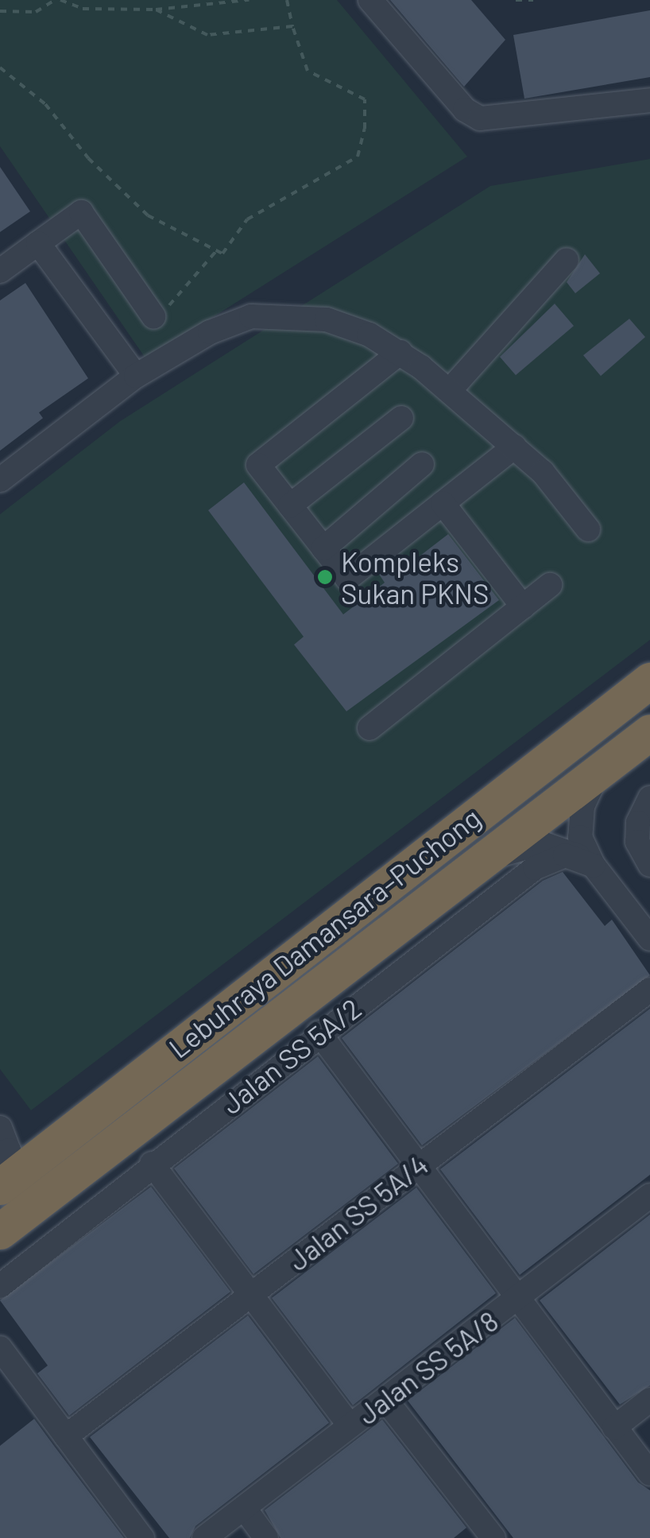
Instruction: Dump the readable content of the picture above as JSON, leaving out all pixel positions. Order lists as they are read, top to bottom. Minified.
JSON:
{"streets":{"highway":["Lebuhraya Damansara–Puchong"],"street":["Jalan SS 5A/2","Jalan SS 5A/4","Jalan SS 5A/8"]},"places":["Kompleks Sukan PKNS"]}
